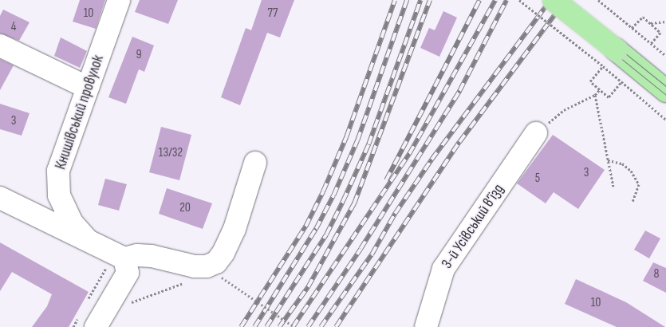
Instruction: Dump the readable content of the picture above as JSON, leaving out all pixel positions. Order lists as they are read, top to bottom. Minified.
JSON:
{"streets":{"street":["Книшівський провулок","3-й Усівський в’їзд"]},"house_numbers":["10","77","4","9","3","13/32","3","5","20","8","10"]}
